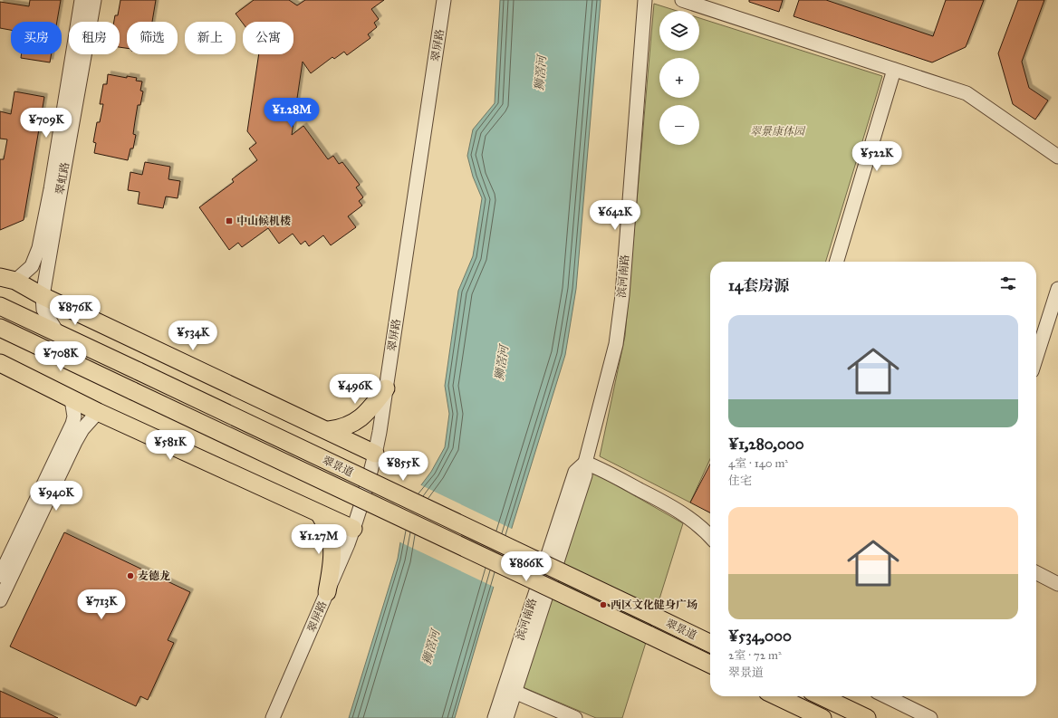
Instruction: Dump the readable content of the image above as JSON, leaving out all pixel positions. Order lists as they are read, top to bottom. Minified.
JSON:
{"streets":{"main road":["翠景道"],"street":["翠屏路","翠虹路","滨河南路"]},"crossings":[["翠虹路","翠景道"]],"water":["狮滘河"],"parks":["翠景康体园"],"places":{"transit":["中山候机楼"],"other":["麦德龙","西区文化健身广场"]},"page":{"map_buttons":["+","−"],"chip":["买房","租房","筛选","新上","公寓"],"price":["¥1.28M","¥709K","¥522K","¥642K","¥876K","¥534K","¥708K","¥496K","¥581K","¥855K","¥940K","¥1.27M","¥866K","¥713K"],"heading":"14套房源","list":[{"name":"¥1,280,000","note":"4室 · 140 m² · 住宅"},{"name":"¥534,000","note":"2室 · 72 m² · 翠景道"}]}}
